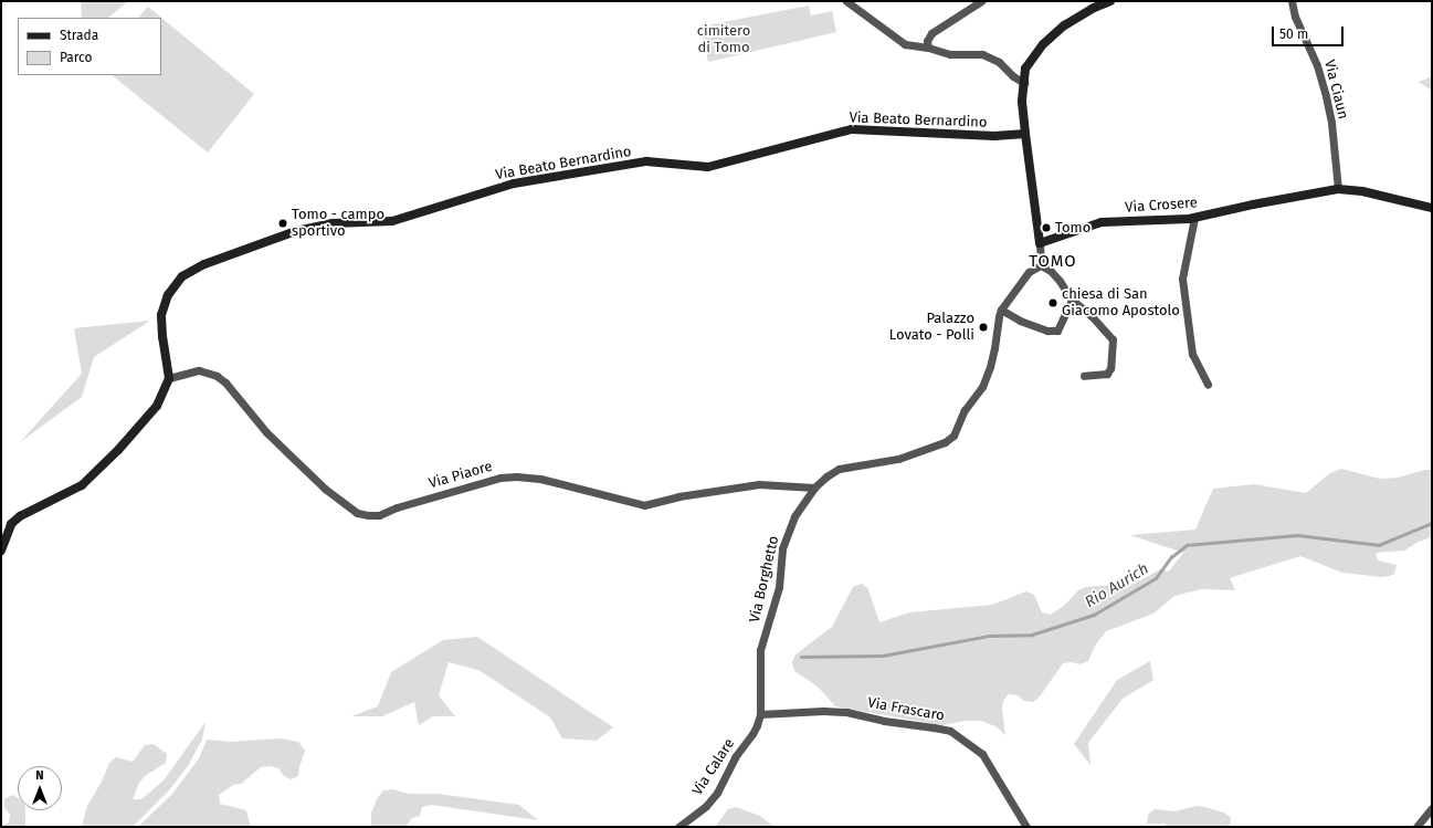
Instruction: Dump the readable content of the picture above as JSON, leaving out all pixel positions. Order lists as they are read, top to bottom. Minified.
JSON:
{"streets":{"street":["Via Ciaun","Via Beato Bernardino","Via Crosere","Via Piaore","Via Borghetto","Via Frascaro","Via Calare"]},"crossings":[["Via Ciaun","Via Crosere"],["Via Beato Bernardino","Via Piaore"],["Via Piaore","Via Borghetto"],["Via Borghetto","Via Frascaro"],["Via Borghetto","Via Calare"],["Via Frascaro","Via Calare"]],"districts":["TOMO"],"water":["Rio Aurich"],"parks":["cimitero di Tomo"],"places":["Tomo - campo sportivo","Tomo","chiesa di San Giacomo Apostolo","Palazzo Lovato - Polli"],"legend":["Strada","Parco"],"scale_bar":"50 m","north":"top"}
